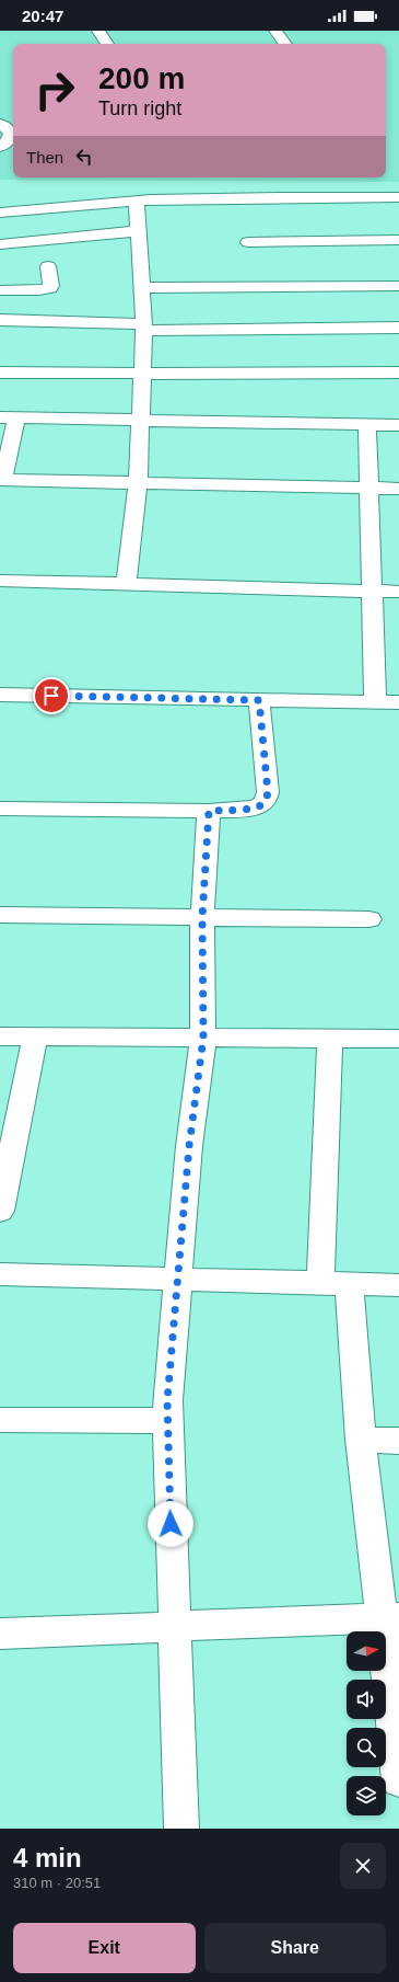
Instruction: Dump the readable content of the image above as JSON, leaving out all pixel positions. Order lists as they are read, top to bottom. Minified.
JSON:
{"north":"right","page":{"status":"20:47","turn":["200 m","Turn right"],"then":"Then","heading":["4 min","310 m · 20:51"],"buttons":["Exit","Share"]}}
